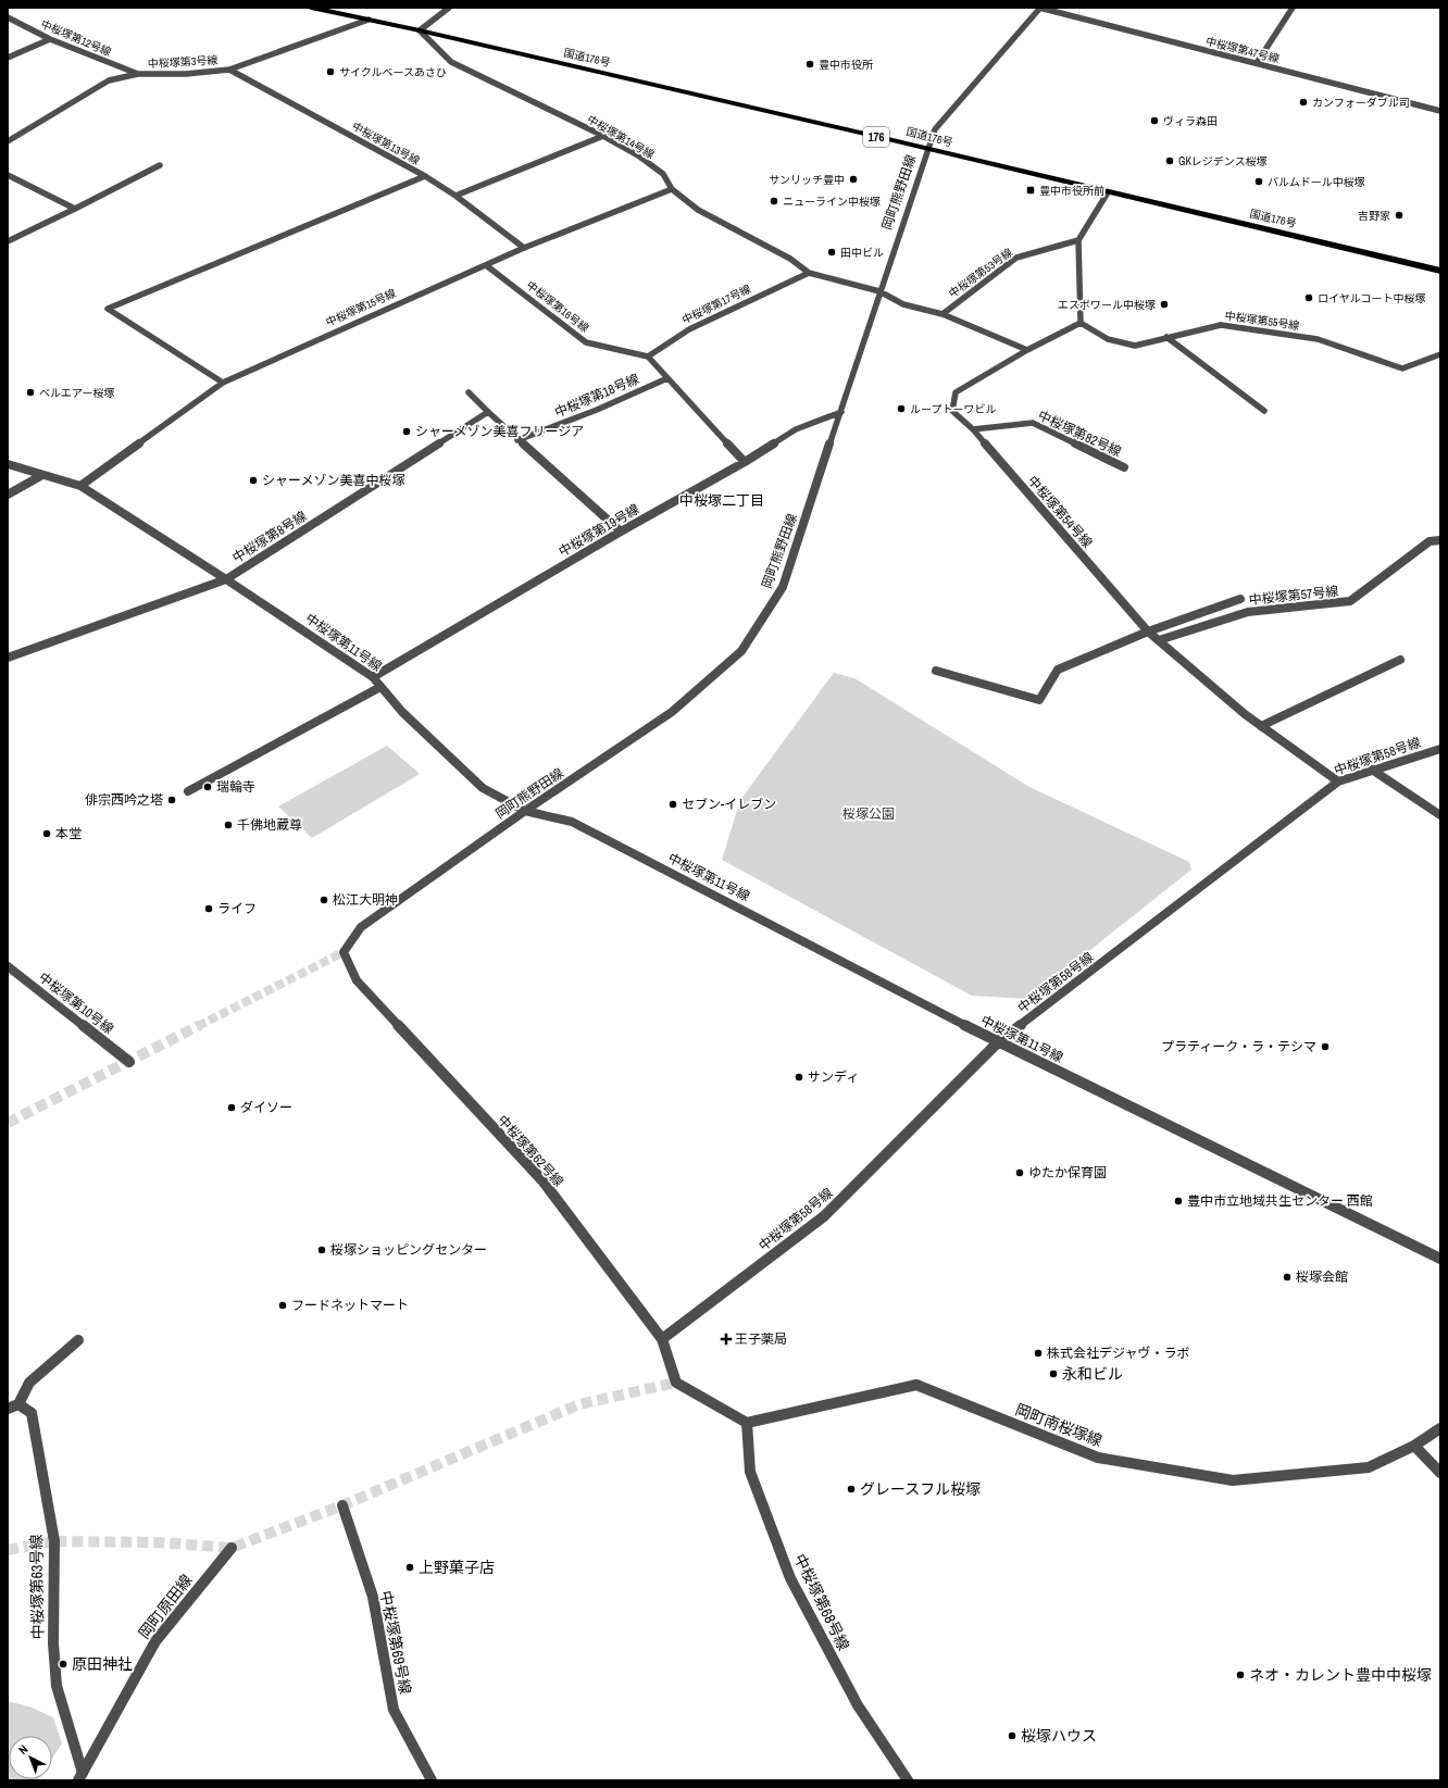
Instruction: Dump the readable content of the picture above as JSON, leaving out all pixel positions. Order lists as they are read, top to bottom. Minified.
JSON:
{"streets":{"highway":["国道176号","176"],"street":["中桜塚第12号線","中桜塚第47号線","中桜塚第3号線","中桜塚第14号線","中桜塚第13号線","岡町熊野田線","中桜塚第53号線","中桜塚第17号線","中桜塚第16号線","中桜塚第15号線","中桜塚第55号線","中桜塚第18号線","中桜塚第82号線","中桜塚第54号線","中桜塚第19号線","中桜塚第8号線","中桜塚第57号線","中桜塚第11号線","中桜塚第58号線","中桜塚第10号線","中桜塚第62号線","岡町南桜塚線","中桜塚第63号線","中桜塚第68号線","岡町原田線","中桜塚第69号線"]},"crossings":[["中桜塚第12号線","中桜塚第3号線"],["中桜塚第47号線","岡町熊野田線"],["国道176号","中桜塚第3号線"],["国道176号","中桜塚第14号線"],["国道176号","岡町熊野田線"],["中桜塚第3号線","中桜塚第13号線"],["中桜塚第14号線","岡町熊野田線"],["中桜塚第14号線","中桜塚第53号線"],["中桜塚第14号線","中桜塚第17号線"],["中桜塚第14号線","中桜塚第15号線"],["中桜塚第13号線","中桜塚第15号線"],["岡町熊野田線","中桜塚第53号線"],["岡町熊野田線","中桜塚第19号線"],["岡町熊野田線","中桜塚第11号線"],["岡町熊野田線","中桜塚第62号線"],["中桜塚第53号線","中桜塚第54号線"],["中桜塚第17号線","中桜塚第16号線"],["中桜塚第16号線","中桜塚第15号線"],["中桜塚第15号線","中桜塚第11号線"],["中桜塚第55号線","中桜塚第54号線"],["中桜塚第82号線","中桜塚第54号線"],["中桜塚第54号線","中桜塚第57号線"],["中桜塚第54号線","中桜塚第58号線"],["中桜塚第19号線","中桜塚第11号線"],["中桜塚第8号線","中桜塚第11号線"],["中桜塚第11号線","中桜塚第58号線"],["中桜塚第58号線","中桜塚第62号線"],["中桜塚第62号線","岡町南桜塚線"],["中桜塚第62号線","中桜塚第68号線"],["岡町南桜塚線","中桜塚第68号線"],["中桜塚第63号線","岡町原田線"]],"districts":["中桜塚二丁目"],"parks":["桜塚公園"],"places":{"other":["豊中市役所","サイクルベースあさひ","カンフォーダブル司","ヴィラ森田","GKレジデンス桜塚","サンリッチ豊中","パルムドール中桜塚","ニューライン中桜塚","吉野家","田中ビル","ロイヤルコート中桜塚","エスポワール中桜塚","ベルエアー桜塚","ループトーワビル","シャーメゾン美喜フリージア","シャーメゾン美喜中桜塚","瑞輪寺","俳宗西吟之塔","セブン-イレブン","千佛地蔵尊","本堂","松江大明神","ライフ","プラティーク・ラ・テシマ","サンディ","ダイソー","ゆたか保育園","豊中市立地域共生センター 西館","桜塚ショッピングセンター","桜塚会館","フードネットマート","株式会社デジャヴ・ラボ","永和ビル","グレースフル桜塚","上野菓子店","原田神社","ネオ・カレント豊中中桜塚","桜塚ハウス"],"transit":["豊中市役所前"],"health":["王子薬局"]},"north":"top left"}
